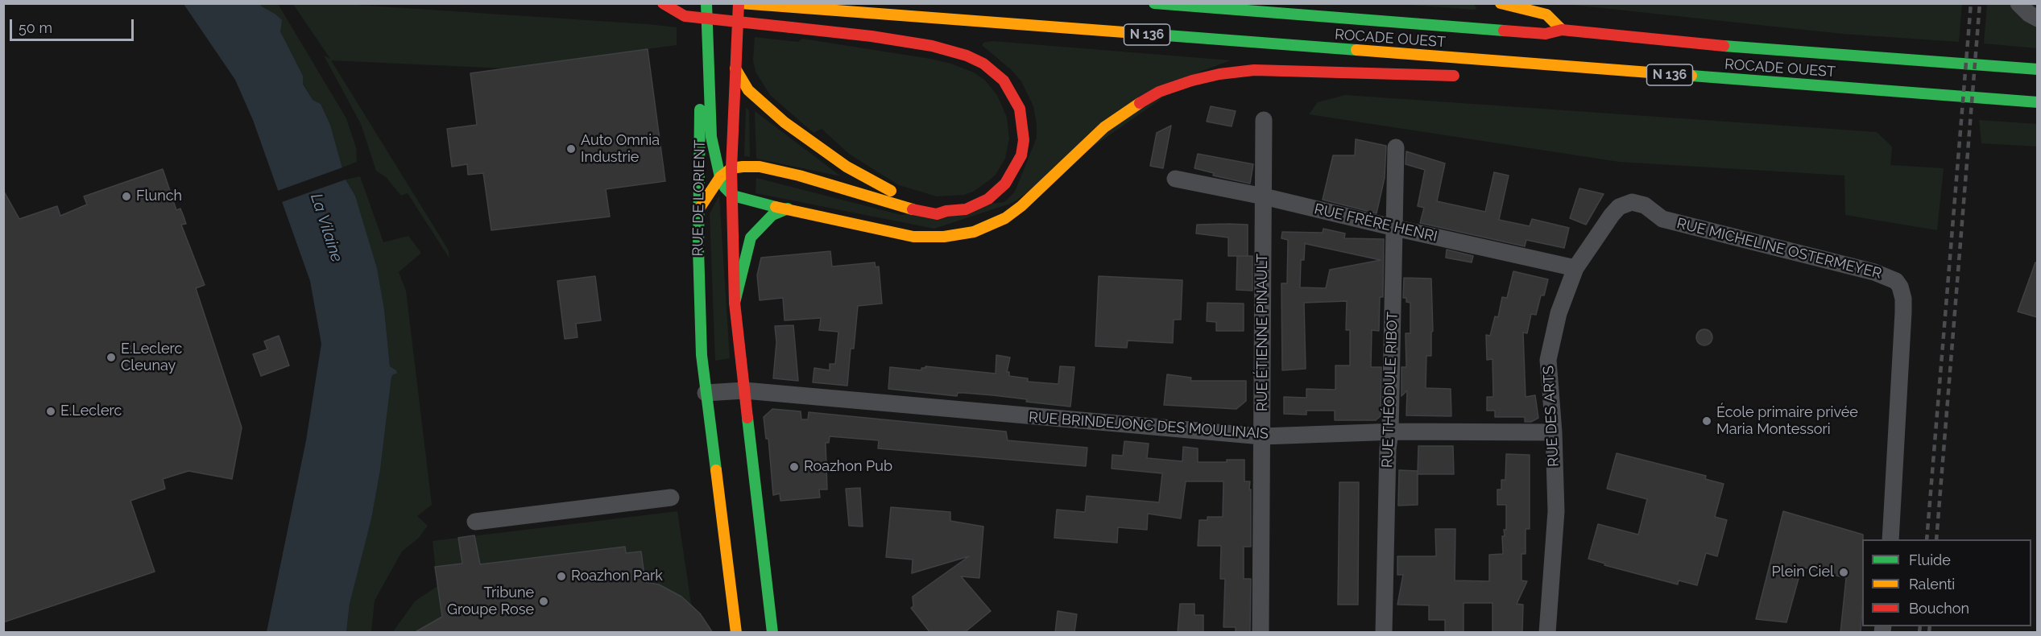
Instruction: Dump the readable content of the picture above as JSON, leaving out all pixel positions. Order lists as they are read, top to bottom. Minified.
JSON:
{"streets":{"main road":["N 136","ROCADE OUEST","RUE DE LORIENT"],"street":["RUE FRÈRE HENRI","RUE MICHELINE OSTERMEYER","RUE ÉTIENNE PINAULT","RUE THÉODULE RIBOT","RUE DES ARTS","RUE BRINDEJONC DES MOULINAIS"]},"crossings":[["RUE FRÈRE HENRI","RUE ÉTIENNE PINAULT"],["RUE FRÈRE HENRI","RUE THÉODULE RIBOT"],["RUE FRÈRE HENRI","RUE DES ARTS"],["RUE MICHELINE OSTERMEYER","RUE DES ARTS"],["RUE ÉTIENNE PINAULT","RUE BRINDEJONC DES MOULINAIS"],["RUE THÉODULE RIBOT","RUE BRINDEJONC DES MOULINAIS"],["RUE DES ARTS","RUE BRINDEJONC DES MOULINAIS"]],"water":["La Vilaine"],"places":["Auto Omnia Industrie","Flunch","E.Leclerc Cleunay","E.Leclerc","École primaire privée Maria Montessori","Roazhon Pub","Plein Ciel","Roazhon Park","Tribune Groupe Rose"],"legend":["Fluide","Ralenti","Bouchon"],"scale_bar":"50 m"}
